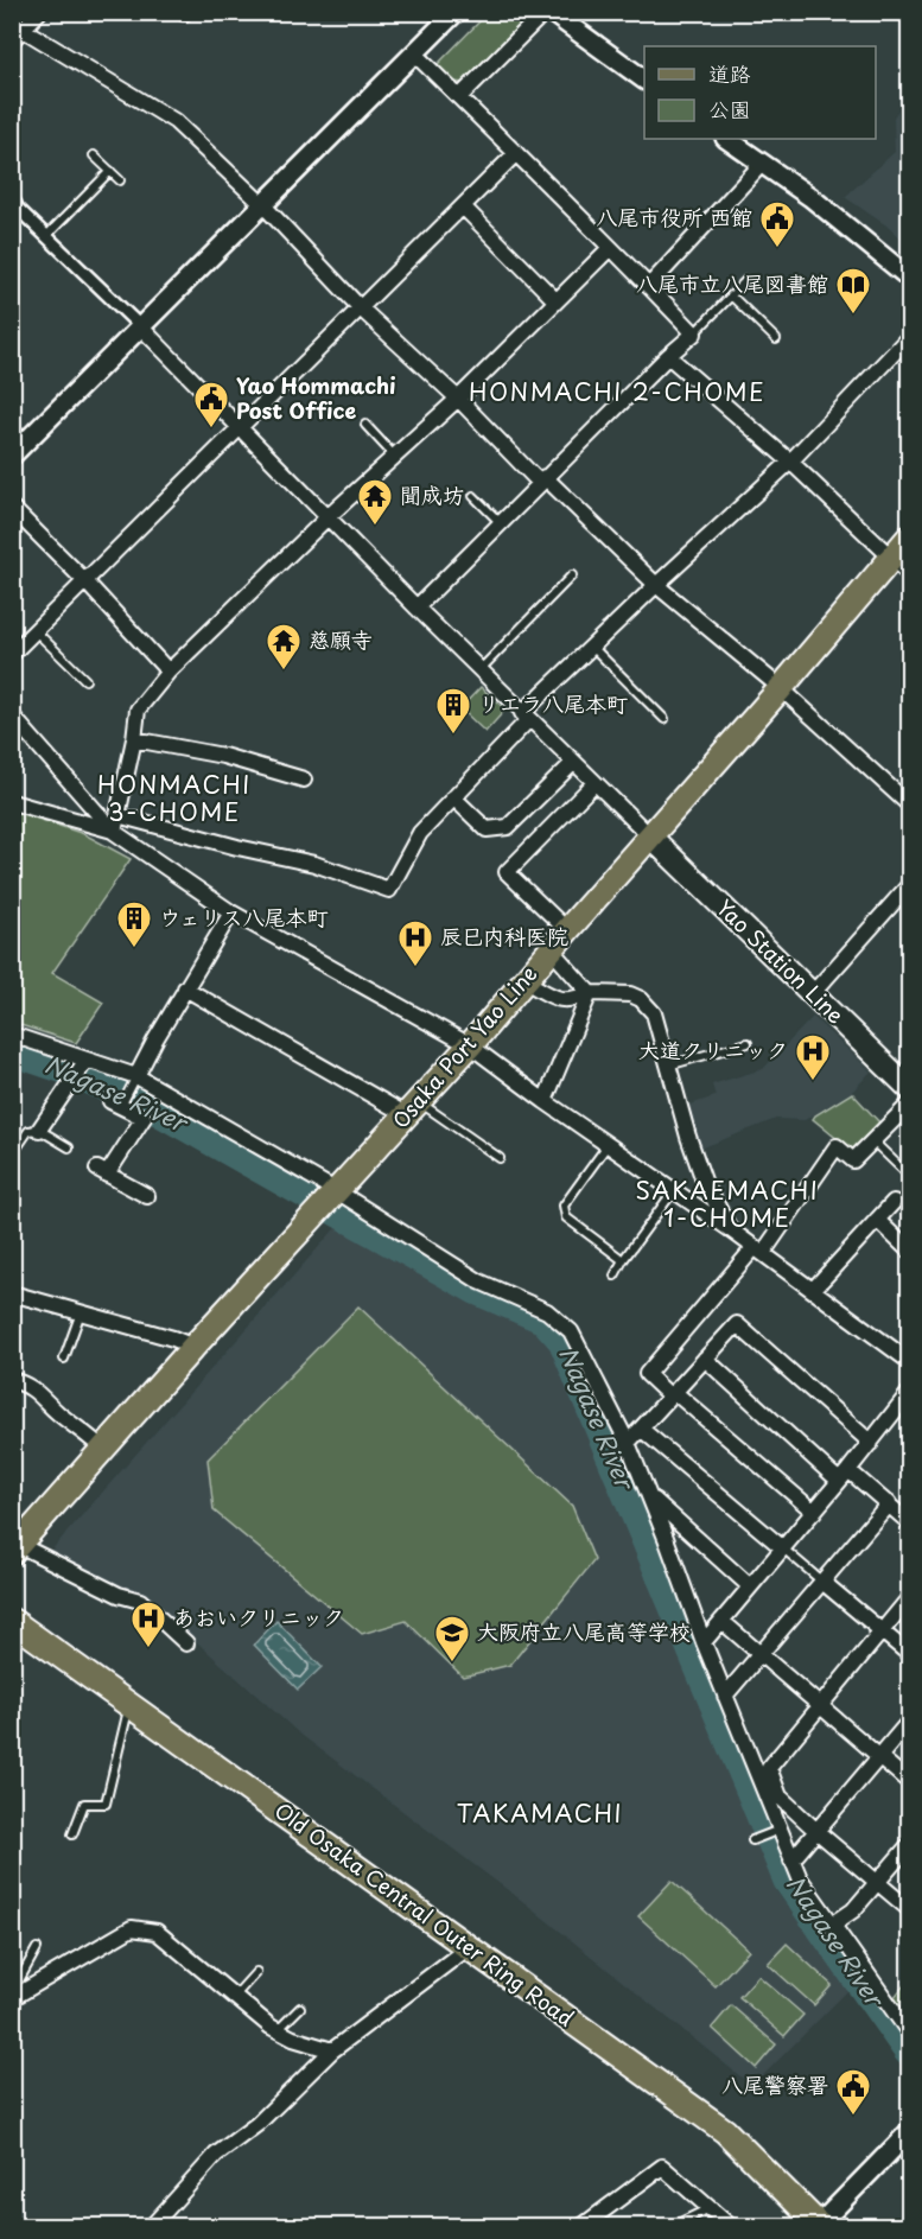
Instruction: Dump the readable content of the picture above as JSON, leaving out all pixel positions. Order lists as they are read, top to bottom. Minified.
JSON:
{"streets":{"main road":["Yao Station Line","Osaka Port Yao Line","Old Osaka Central Outer Ring Road"]},"crossings":[["Yao Station Line","Osaka Port Yao Line"]],"districts":["HONMACHI 2-CHOME","HONMACHI 3-CHOME","SAKAEMACHI 1-CHOME","TAKAMACHI"],"water":["Nagase River"],"places":{"public building":["八尾市役所 西館","Yao Hommachi Post Office","八尾警察署"],"library":["八尾市立八尾図書館"],"temple":["聞成坊","慈願寺"],"building":["リエラ八尾本町","ウェリス八尾本町"],"hospital":["辰巳内科医院","大道クリニック","あおいクリニック"],"school or university":["大阪府立八尾高等学校"]},"legend":["道路","公園"]}
